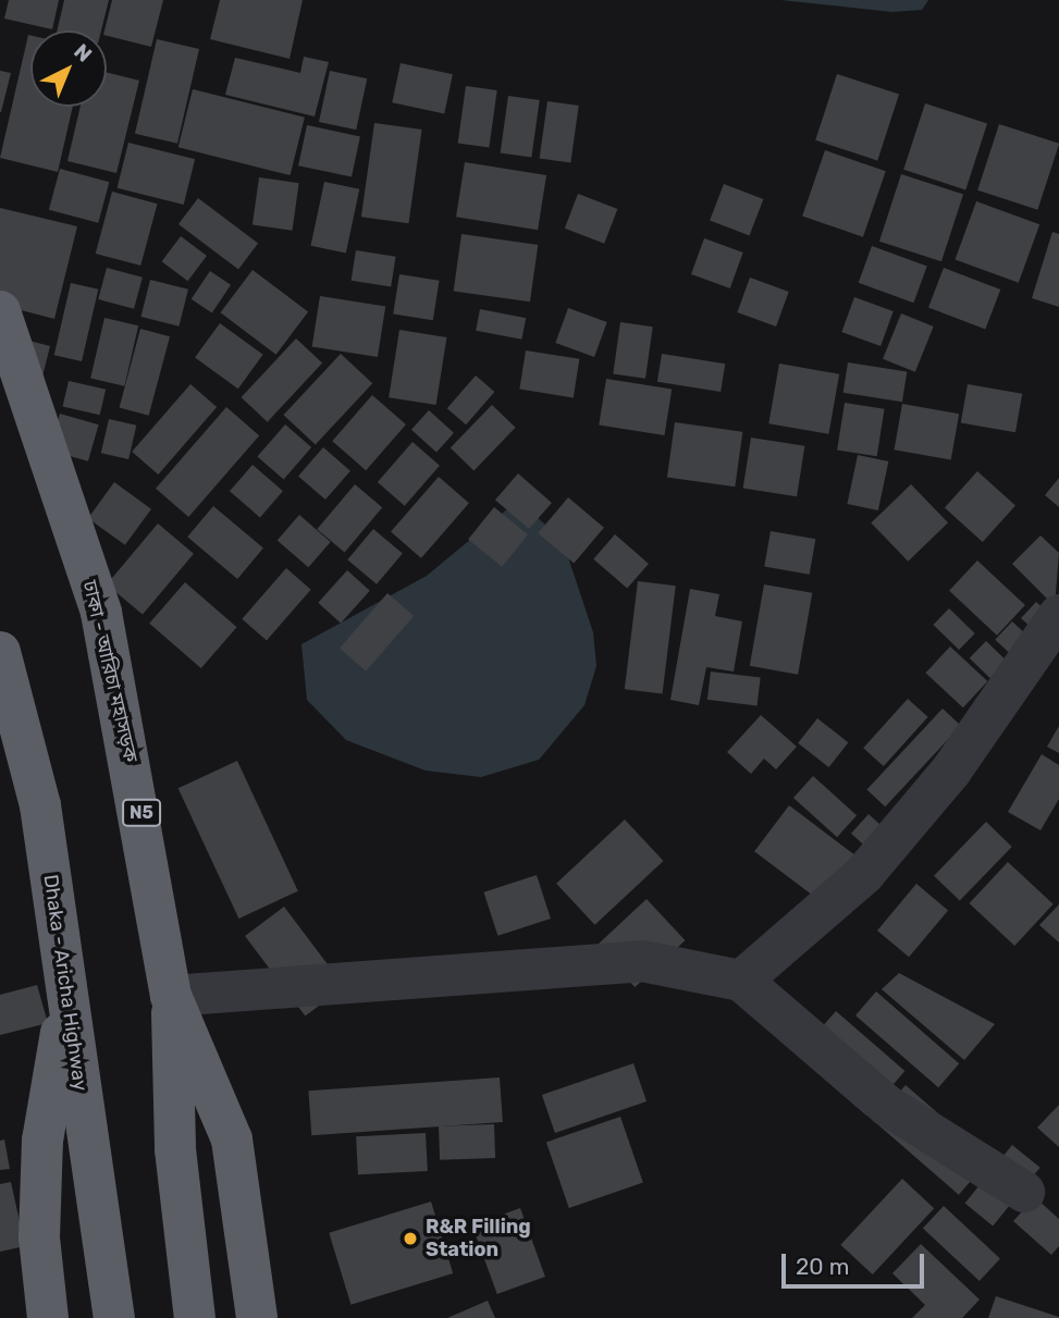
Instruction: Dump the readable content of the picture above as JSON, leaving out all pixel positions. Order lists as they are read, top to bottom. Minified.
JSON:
{"streets":{"highway":["ঢাকা - আরিচা মহাসড়ক","N5","Dhaka - Aricha Highway"]},"places":["R&R Filling Station"],"scale_bar":"20 m","north":"top right"}
